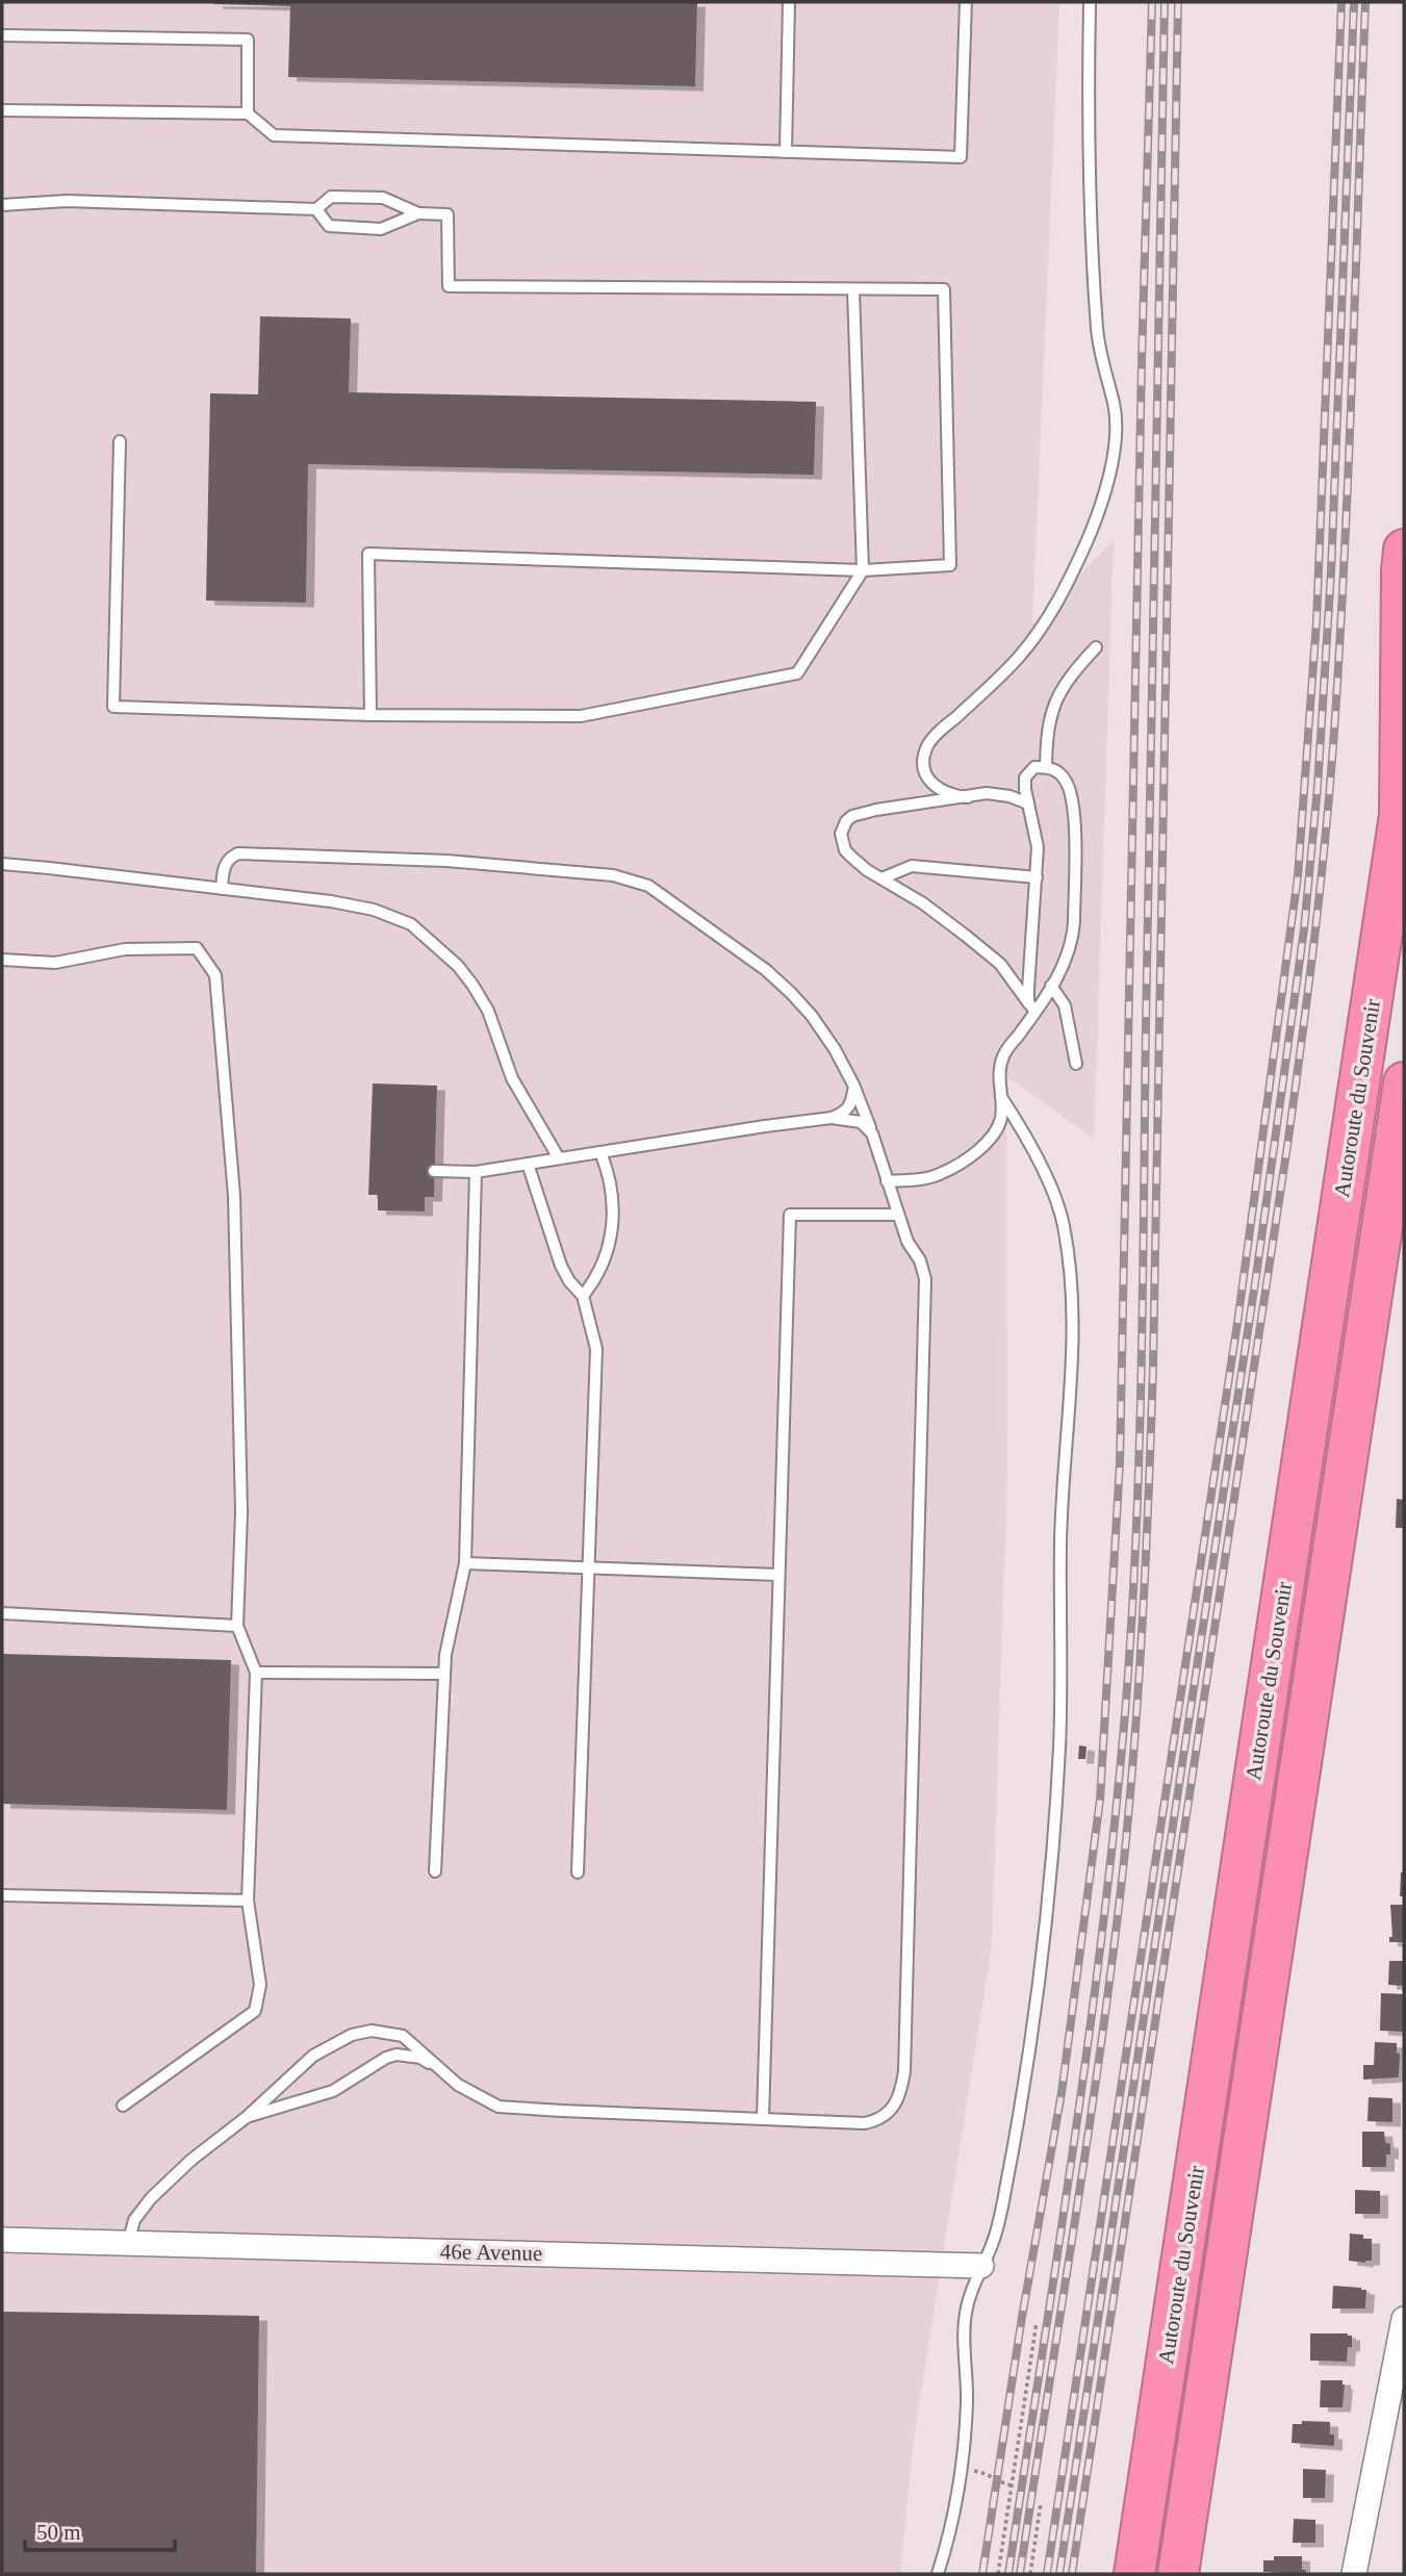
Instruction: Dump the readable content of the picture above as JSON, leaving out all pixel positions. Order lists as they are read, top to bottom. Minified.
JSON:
{"streets":{"highway":["Autoroute du Souvenir"],"street":["46e Avenue"]},"scale_bar":"50 m"}
